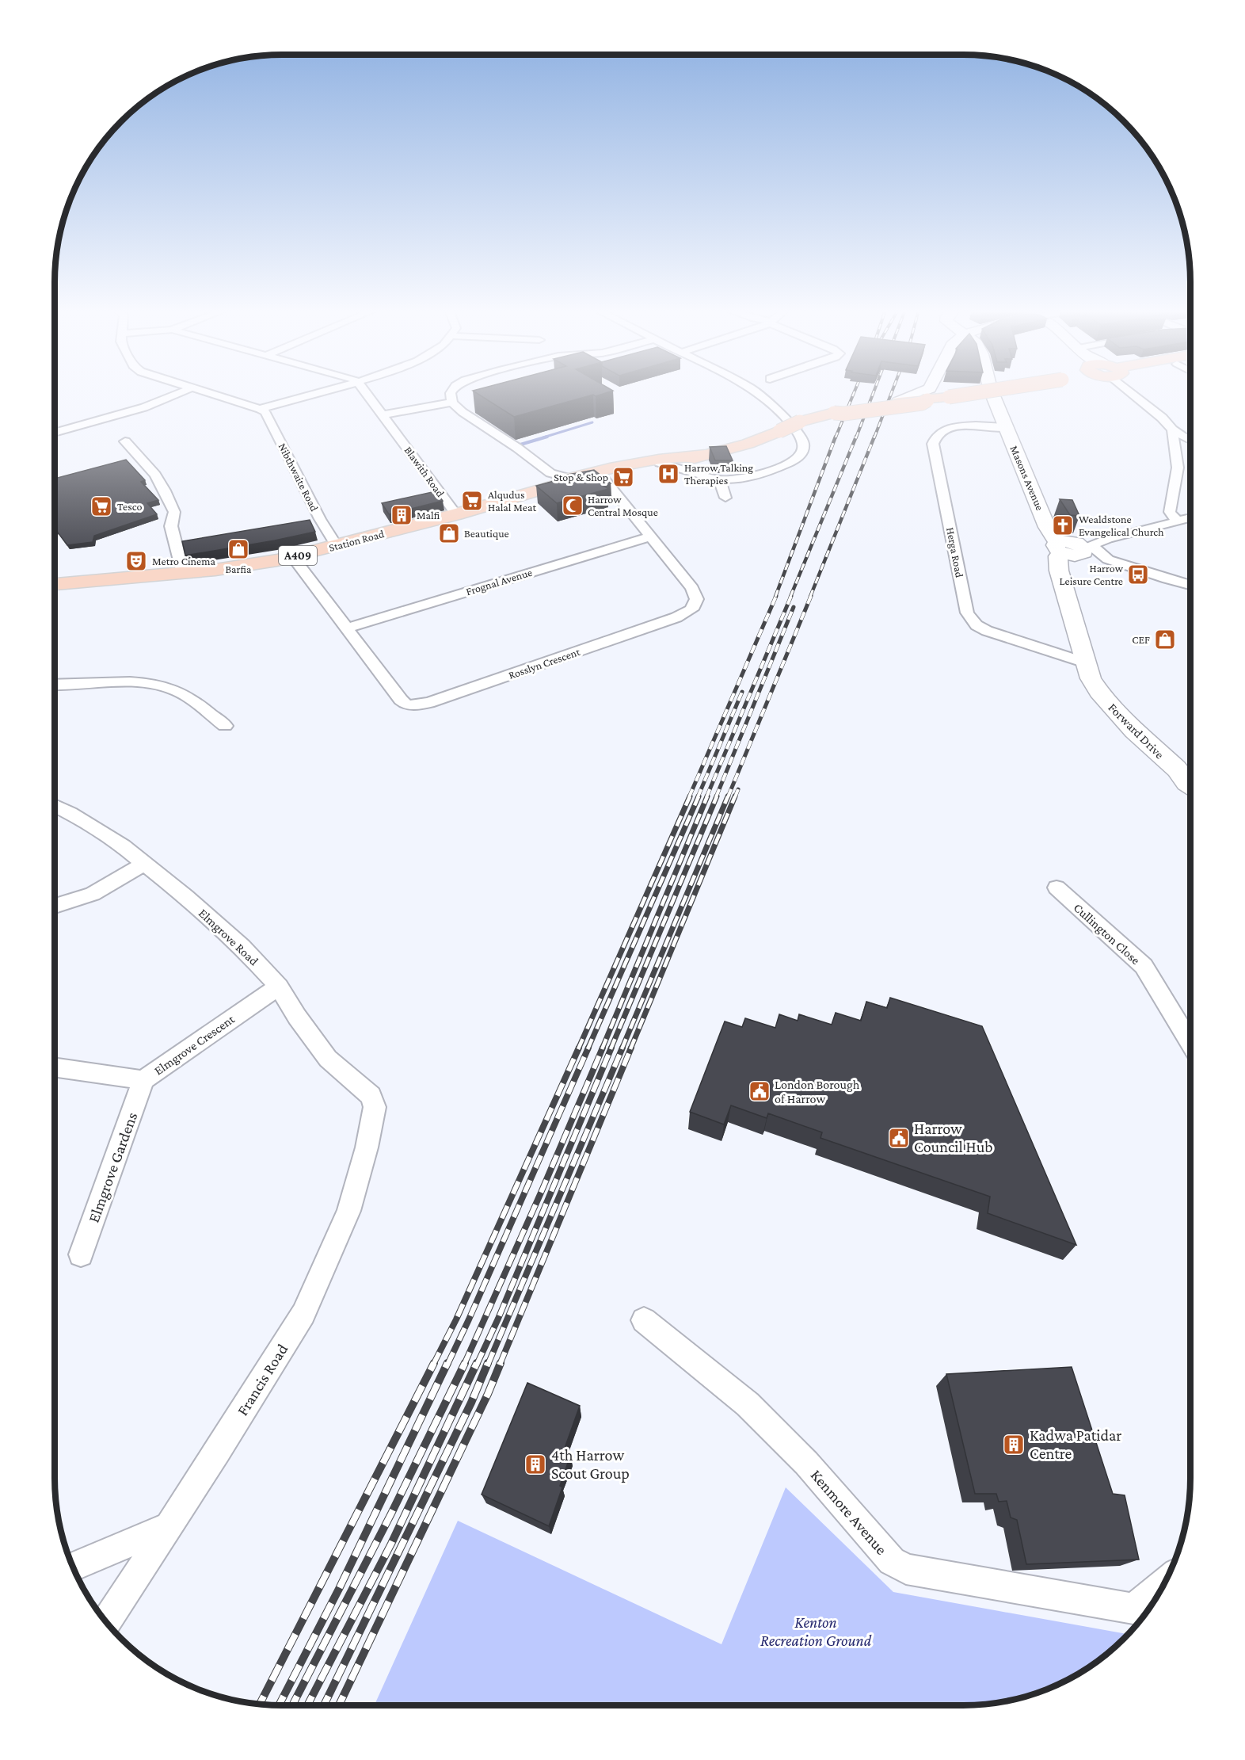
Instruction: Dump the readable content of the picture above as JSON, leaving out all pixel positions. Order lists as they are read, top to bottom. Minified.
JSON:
{"streets":{"main road":["Station Road","A409"],"street":["Blawith Road","Nibthwaite Road","Masons Avenue","Herga Road","Frognal Avenue","Rosslyn Crescent","Forward Drive","Cullington Close","Elmgrove Road","Elmgrove Crescent","Elmgrove Gardens","Francis Road","Kenmore Avenue"]},"crossings":[["Blawith Road","Station Road"],["Nibthwaite Road","Station Road"],["Masons Avenue","Herga Road"],["Station Road","A409"],["Station Road","Rosslyn Crescent"],["Herga Road","Forward Drive"],["Frognal Avenue","Rosslyn Crescent"],["Elmgrove Road","Elmgrove Crescent"],["Elmgrove Road","Francis Road"],["Elmgrove Crescent","Elmgrove Gardens"]],"parks":["Kenton Recreation Ground"],"places":{"hospital":["Harrow Talking Therapies"],"supermarket":["Stop & Shop","Alqudus Halal Meat","Tesco"],"mosque":["Harrow Central Mosque"],"building":["Malfi","Kadwa Patidar Centre","4th Harrow Scout Group"],"church":["Wealdstone Evangelical Church"],"shop":["Beautique","Barfia","CEF"],"theatre":["Metro Cinema"],"bus stop":["Harrow Leisure Centre"],"public building":["London Borough of Harrow","Harrow Council Hub"]}}
